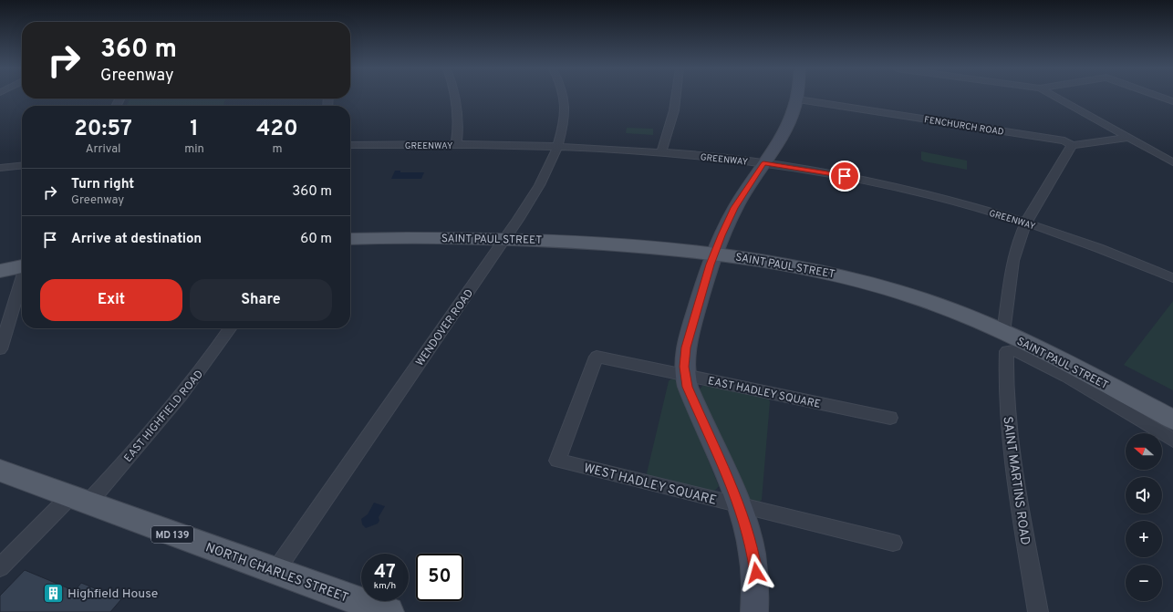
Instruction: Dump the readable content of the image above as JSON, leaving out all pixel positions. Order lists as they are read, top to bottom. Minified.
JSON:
{"streets":{"main road":["SAINT PAUL STREET","MD 139","NORTH CHARLES STREET"],"street":["FENCHURCH ROAD","GREENWAY","WENDOVER ROAD","EAST HADLEY SQUARE","EAST HIGHFIELD ROAD","SAINT MARTINS ROAD","WEST HADLEY SQUARE"]},"crossings":[["FENCHURCH ROAD","SAINT MARTINS ROAD"],["GREENWAY","WENDOVER ROAD"],["GREENWAY","SAINT MARTINS ROAD"],["SAINT PAUL STREET","WENDOVER ROAD"],["SAINT PAUL STREET","SAINT MARTINS ROAD"],["WENDOVER ROAD","NORTH CHARLES STREET"],["EAST HADLEY SQUARE","WEST HADLEY SQUARE"],["EAST HIGHFIELD ROAD","NORTH CHARLES STREET"]],"places":{"building":["Highfield House"]},"north":"left","page":{"turn":["360 m","Greenway"],"eta":["20:57","Arrival","1","min","420","m"],"list":[{"name":"Turn right","note":"Greenway","value":"360 m"},{"name":"Arrive at destination","value":"60 m"}],"buttons":["Exit","Share"],"map_buttons":["+","−"],"speed":"47 km/h","limit":"50"}}
